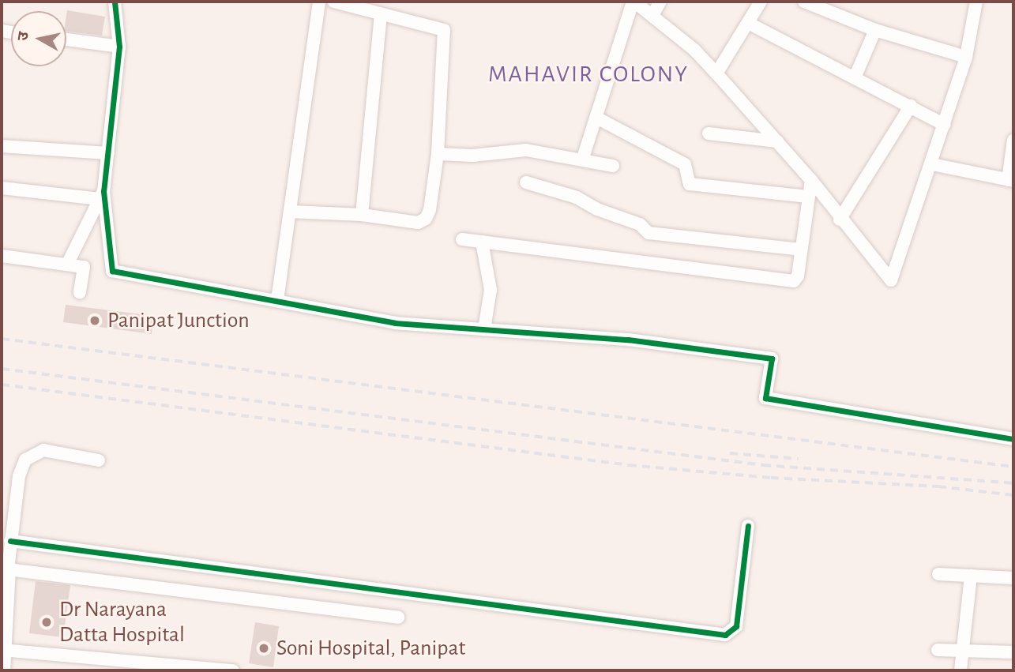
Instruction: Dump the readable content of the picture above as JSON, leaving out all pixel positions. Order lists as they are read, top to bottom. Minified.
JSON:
{"districts":["MAHAVIR COLONY"],"places":["Panipat Junction","Dr Narayana Datta Hospital","Soni Hospital, Panipat"],"north":"left"}
